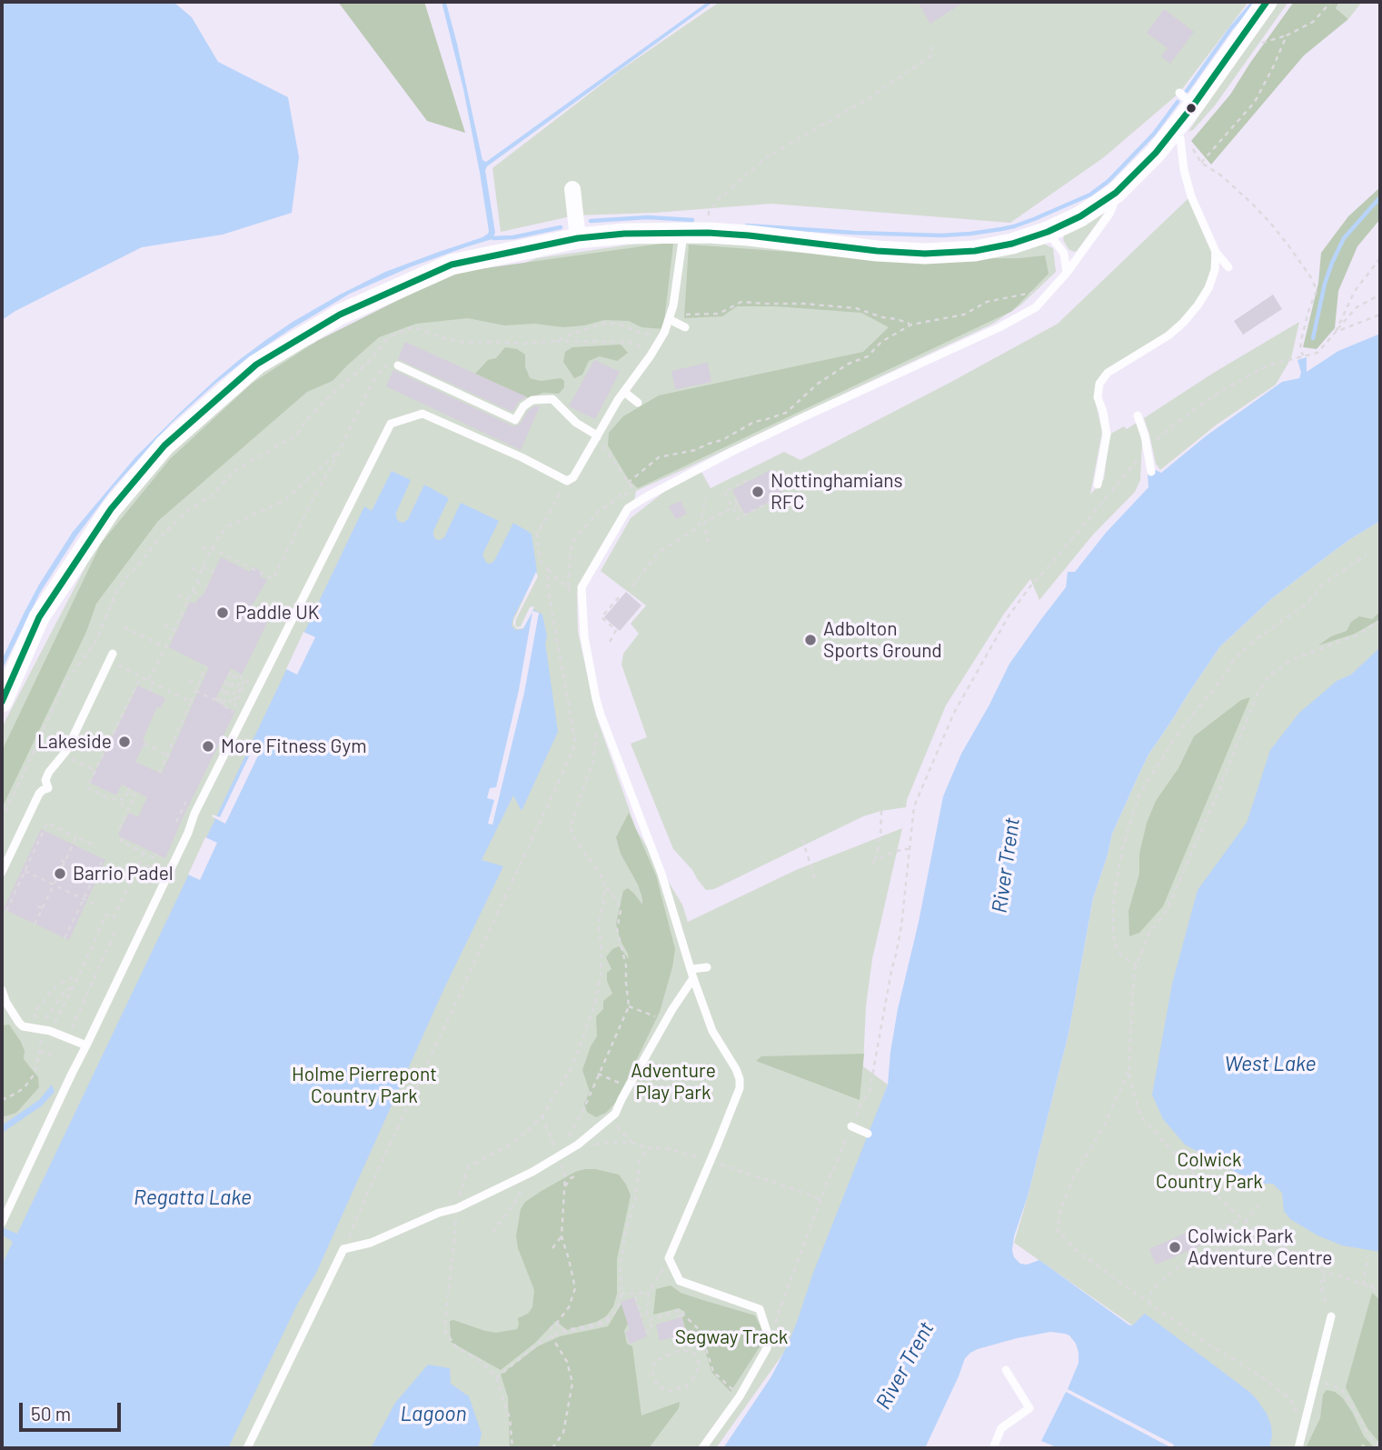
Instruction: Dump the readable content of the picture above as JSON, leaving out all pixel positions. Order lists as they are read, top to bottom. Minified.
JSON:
{"water":["River Trent","West Lake","Regatta Lake","Lagoon"],"parks":["Adventure Play Park","Holme Pierrepont Country Park","Colwick Country Park","Segway Track"],"places":["Nottinghamians RFC","Paddle UK","Adbolton Sports Ground","Lakeside","More Fitness Gym","Barrio Padel","Colwick Park Adventure Centre"],"scale_bar":"50 m"}
